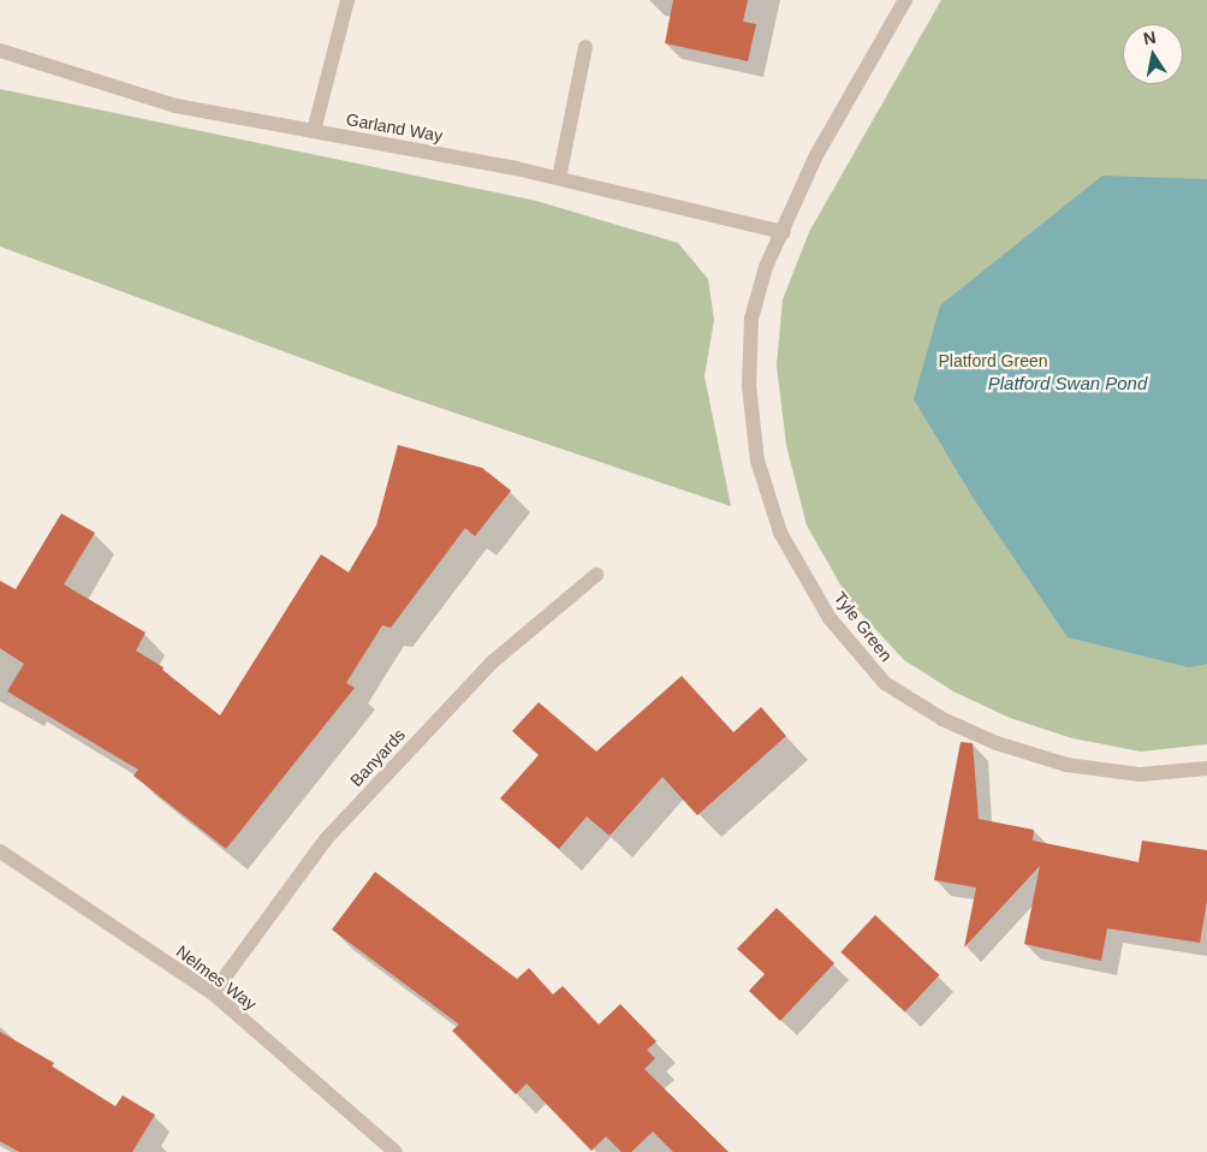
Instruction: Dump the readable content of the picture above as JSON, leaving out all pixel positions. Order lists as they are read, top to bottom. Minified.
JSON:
{"streets":{"street":["Garland Way","Tyle Green","Banyards","Nelmes Way"]},"crossings":[["Garland Way","Tyle Green"],["Banyards","Nelmes Way"]],"water":["Platford Swan Pond"],"parks":["Platford Green"],"north":"top"}
